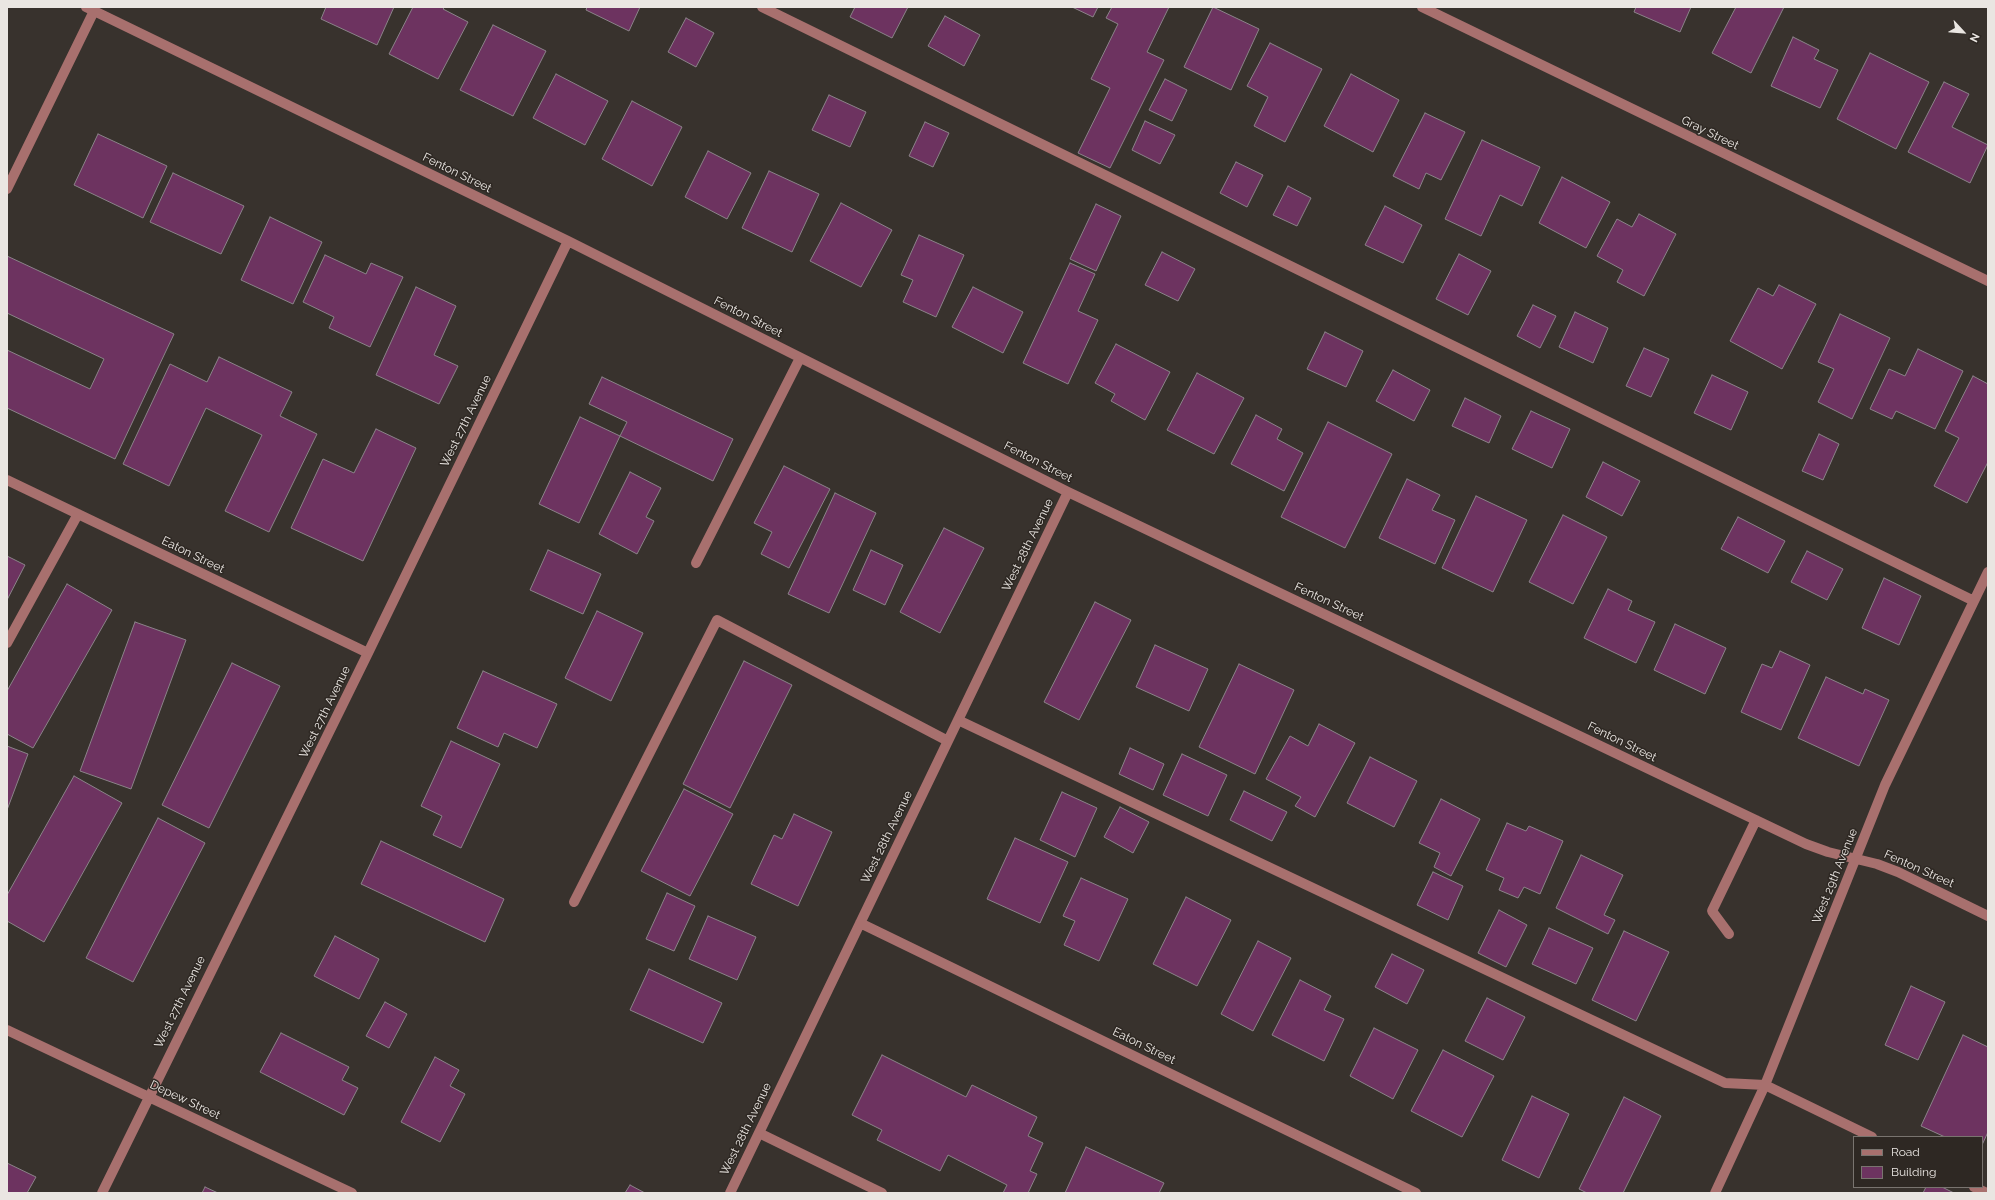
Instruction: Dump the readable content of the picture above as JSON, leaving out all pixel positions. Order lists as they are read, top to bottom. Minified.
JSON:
{"streets":{"street":["Gray Street","Fenton Street","West 27th Avenue","West 28th Avenue","Eaton Street","West 29th Avenue","Depew Street"]},"crossings":[["Fenton Street","West 27th Avenue"],["Fenton Street","West 28th Avenue"],["Fenton Street","West 29th Avenue"],["West 27th Avenue","Eaton Street"],["West 27th Avenue","Depew Street"],["West 28th Avenue","Eaton Street"]],"legend":["Road","Building"],"north":"bottom right"}
